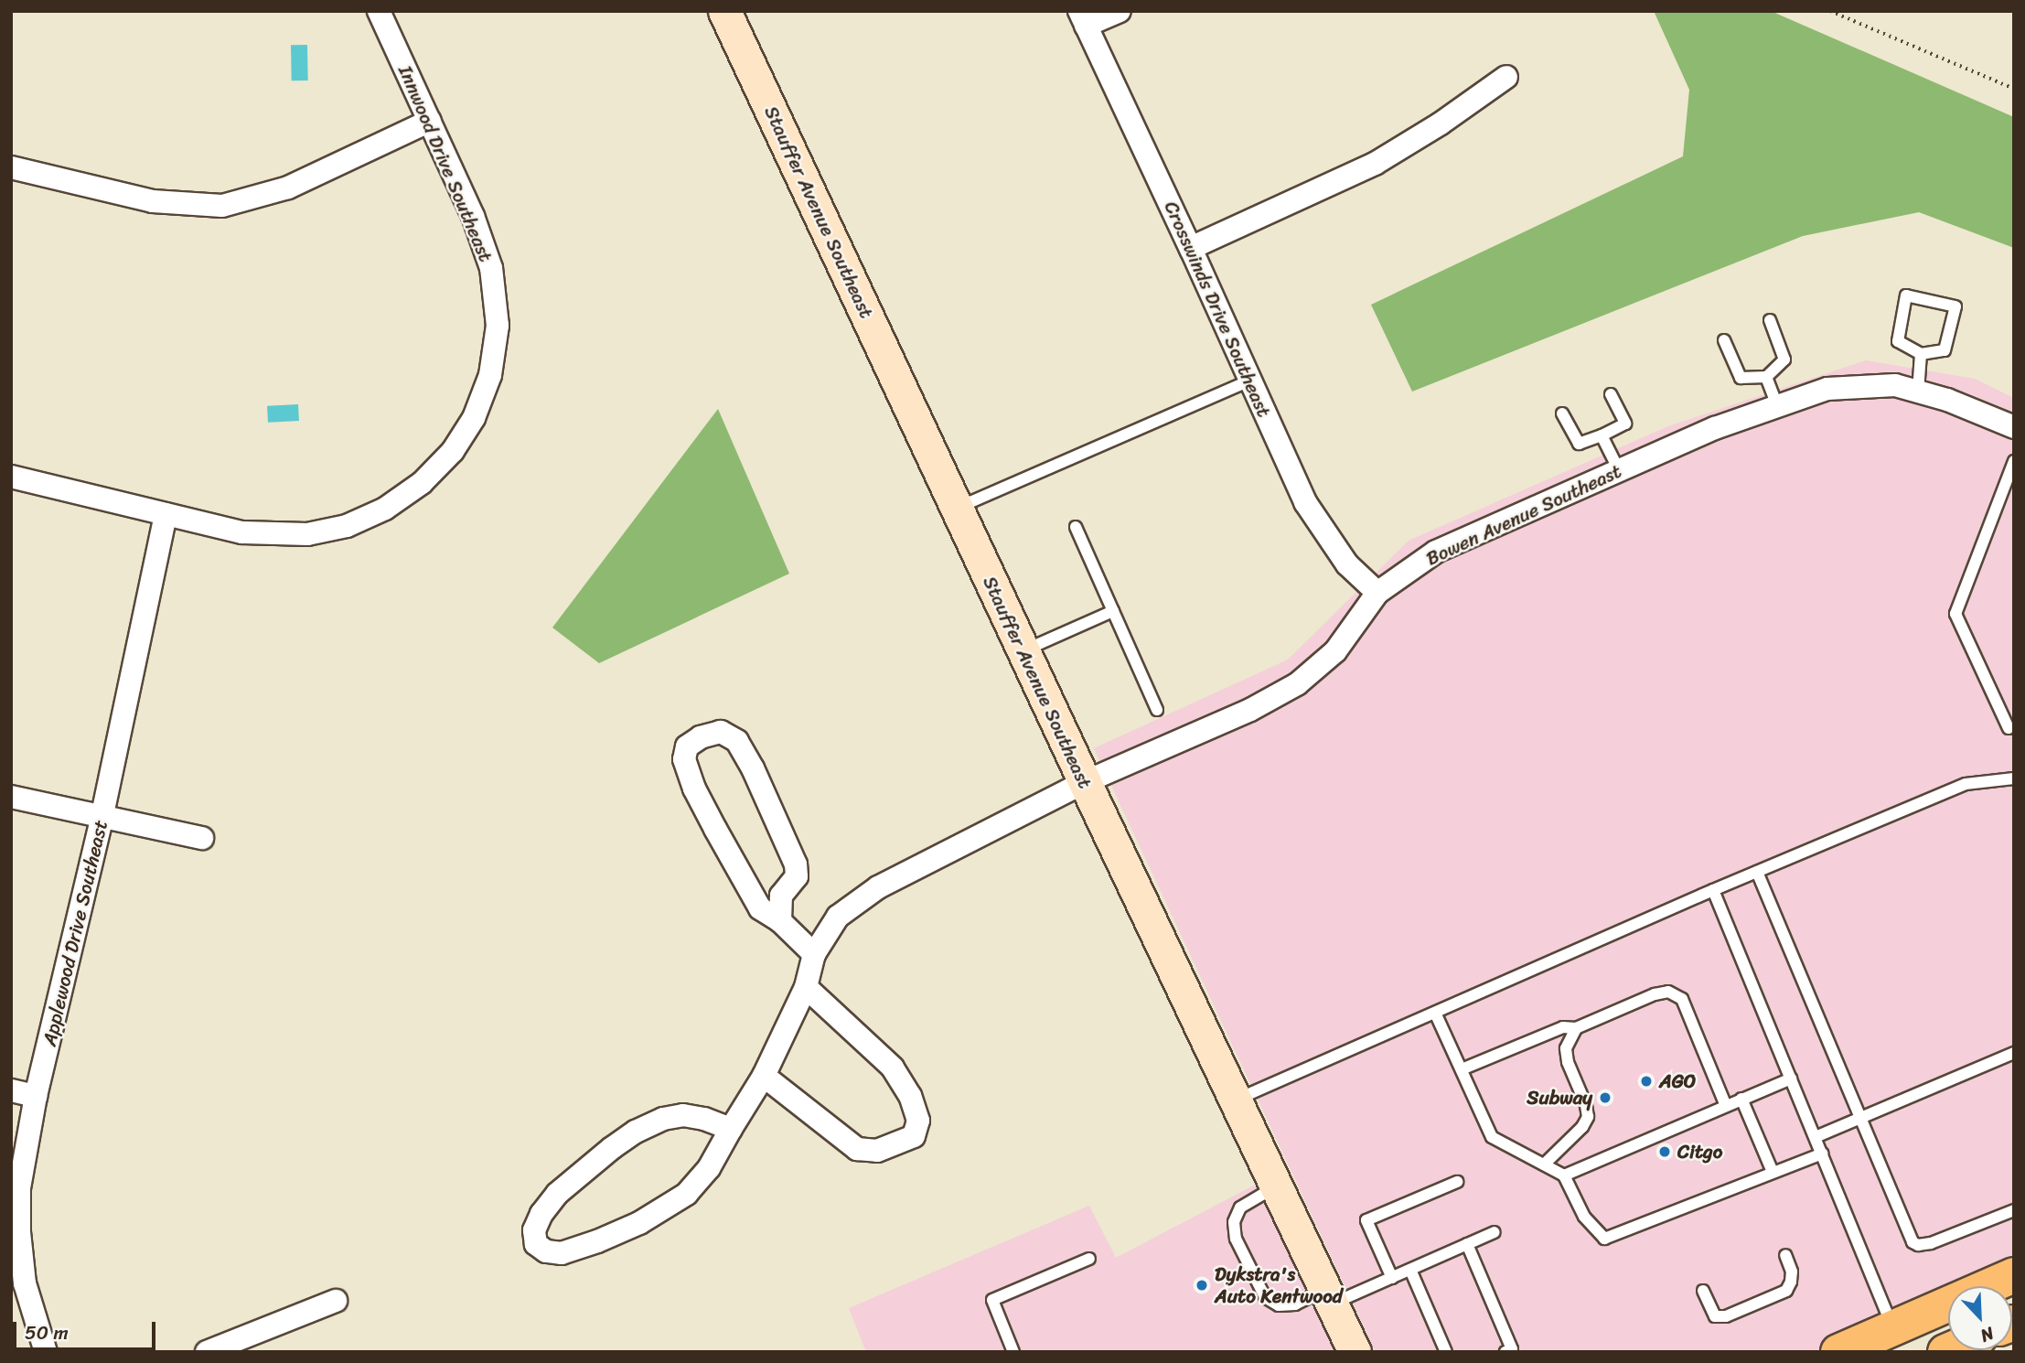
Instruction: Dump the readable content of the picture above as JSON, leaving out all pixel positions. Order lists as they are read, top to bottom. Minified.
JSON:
{"streets":{"street":["Innwood Drive Southeast","Stauffer Avenue Southeast","Crosswinds Drive Southeast","Bowen Avenue Southeast","Applewood Drive Southeast"]},"crossings":[["Innwood Drive Southeast","Applewood Drive Southeast"],["Stauffer Avenue Southeast","Bowen Avenue Southeast"],["Crosswinds Drive Southeast","Bowen Avenue Southeast"]],"places":["AGO","Subway","Citgo","Dykstra's Auto Kentwood"],"scale_bar":"50 m","north":"bottom right"}
